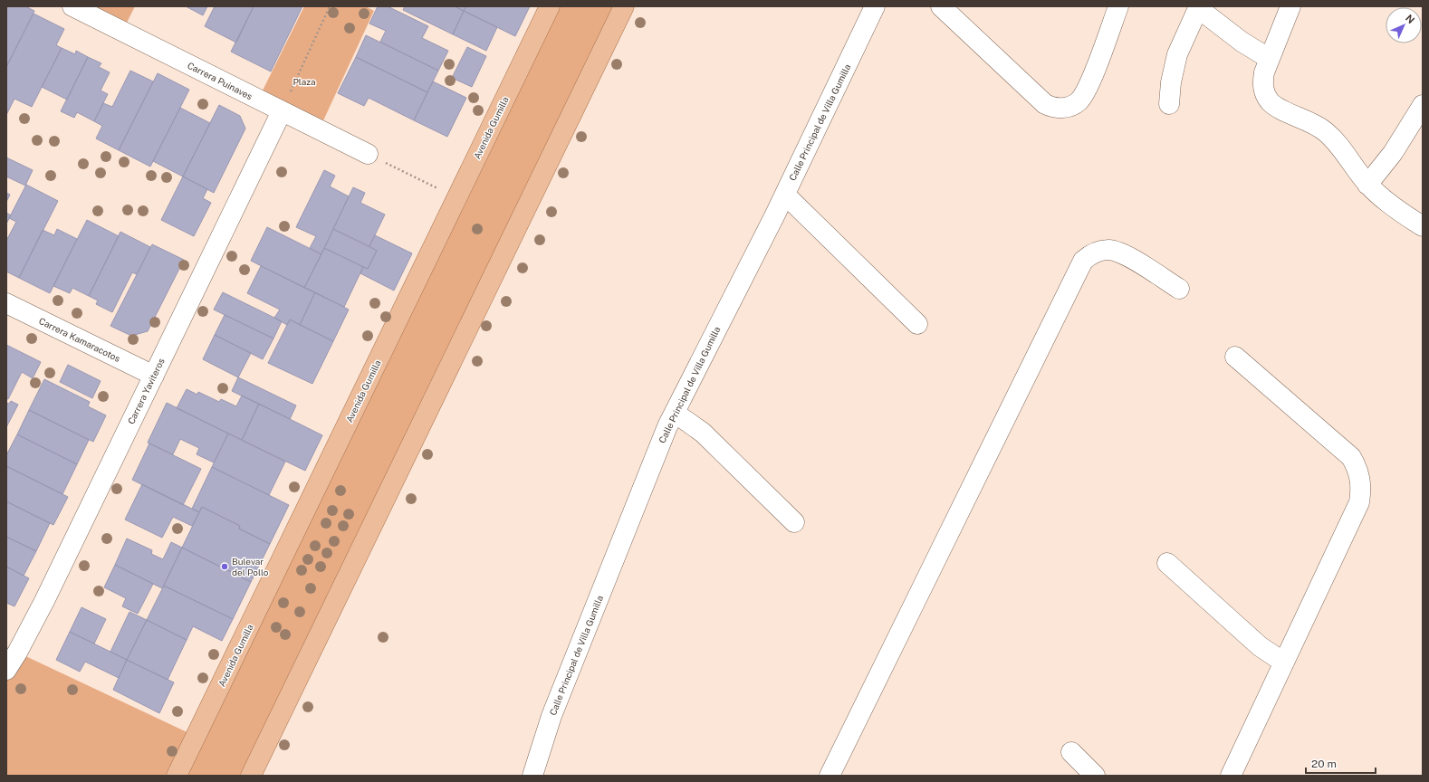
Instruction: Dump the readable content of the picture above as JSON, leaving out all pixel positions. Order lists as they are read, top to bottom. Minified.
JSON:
{"streets":{"main road":["Avenida Gumilla"],"street":["Carrera Puinaves","Calle Principal de Villa Gumilla","Carrera Kamaracotos","Carrera Yaviteros"]},"crossings":[["Carrera Puinaves","Carrera Yaviteros"],["Carrera Kamaracotos","Carrera Yaviteros"]],"parks":["Plaza"],"places":["Bulevar del Pollo"],"scale_bar":"20 m","north":"top right"}
